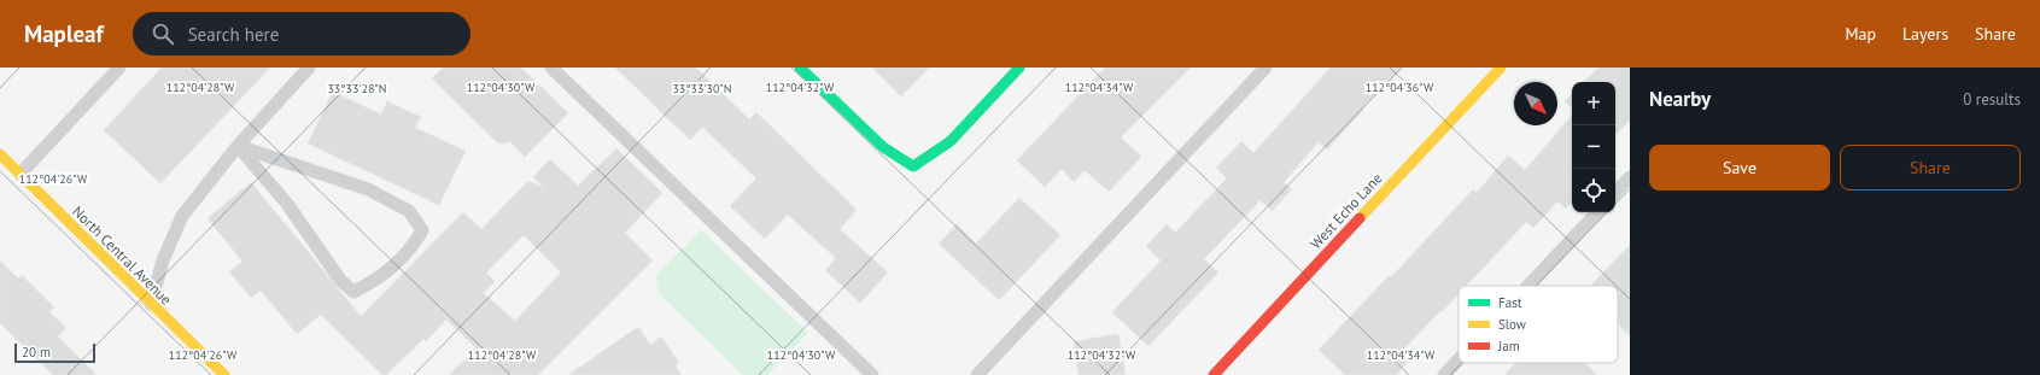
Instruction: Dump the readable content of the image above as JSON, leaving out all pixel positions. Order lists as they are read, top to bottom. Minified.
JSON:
{"streets":{"street":["West Echo Lane","North Central Avenue"]},"legend":["Fast","Slow","Jam"],"scale_bar":"20 m","north":"bottom right","page":{"header":"Mapleaf","search":"Search here","nav":["Map","Layers","Share"],"heading":["Nearby","0 results"],"map_buttons":["+","−"],"buttons":["Save","Share"],"scale":"20 m"},"coordinates":["112°04'28\"W","112°04'30\"W","112°04'32\"W","112°04'34\"W","112°04'36\"W","33°33'28\"N","33°33'30\"N","112°04'26\"W"]}
